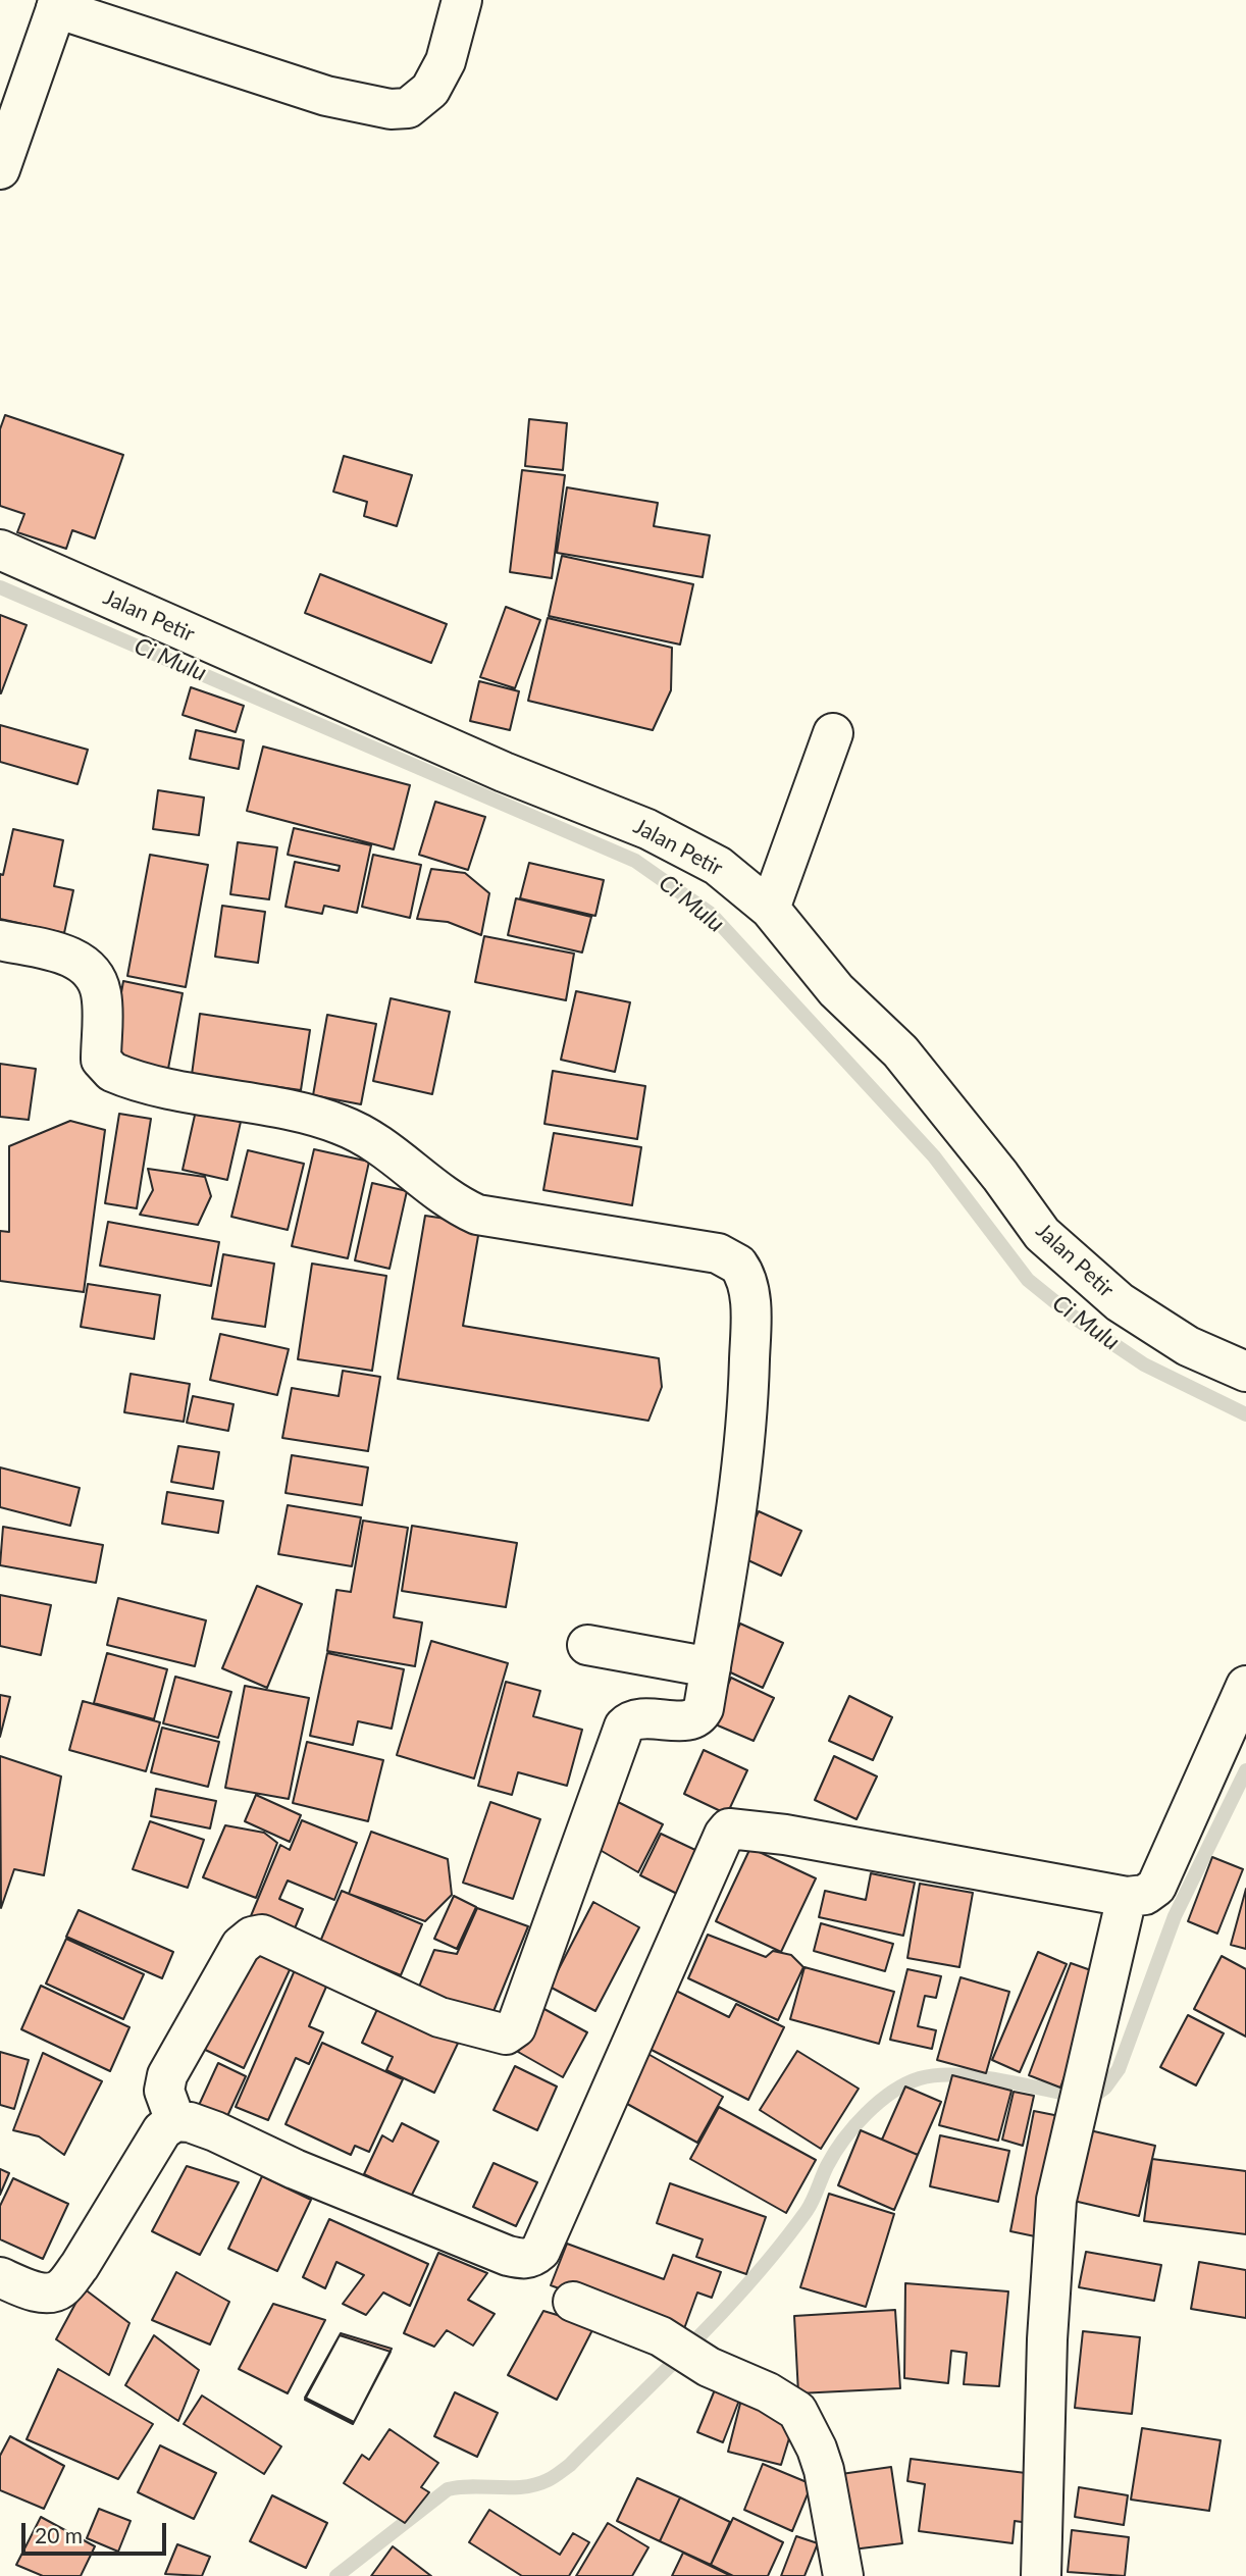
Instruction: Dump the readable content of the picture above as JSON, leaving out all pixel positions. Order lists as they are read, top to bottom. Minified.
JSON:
{"streets":{"street":["Jalan Petir"]},"water":["Ci Mulu"],"scale_bar":"20 m"}
